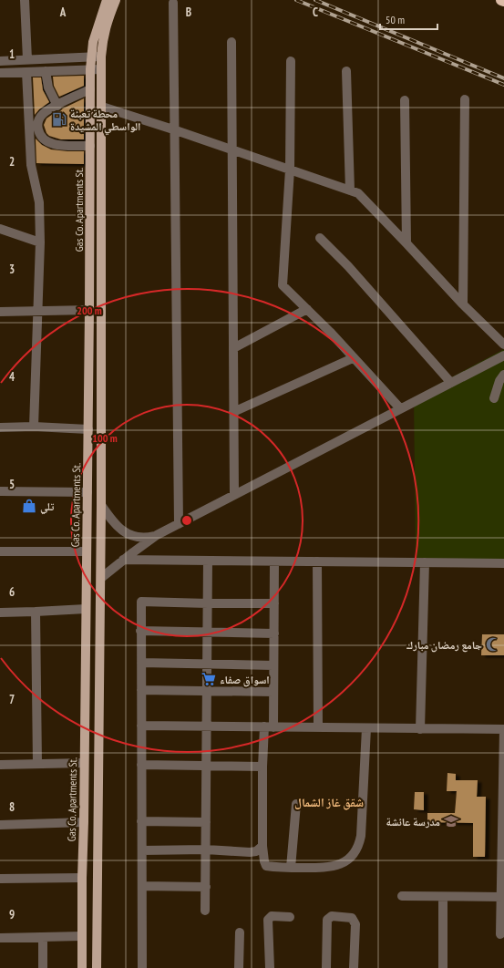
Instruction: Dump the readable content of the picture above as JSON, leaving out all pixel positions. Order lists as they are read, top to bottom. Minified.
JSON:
{"streets":{"main road":["Gas Co. Apartments St."]},"districts":["شقق غاز الشمال"],"places":{"fuel station":["محطة تعبئة الواسطي المشيدة"],"shop":["تلي"],"mosque":["جامع رمضان مبارك"],"supermarket":["اسواق صفاء"],"school or university":["مدرسة عائشة"]},"scale_bar":"50 m","grid":{"columns":["A","B","C"],"rows":["1","2","3","4","5","6","7","8","9"]},"rings":["200 m","100 m"]}
